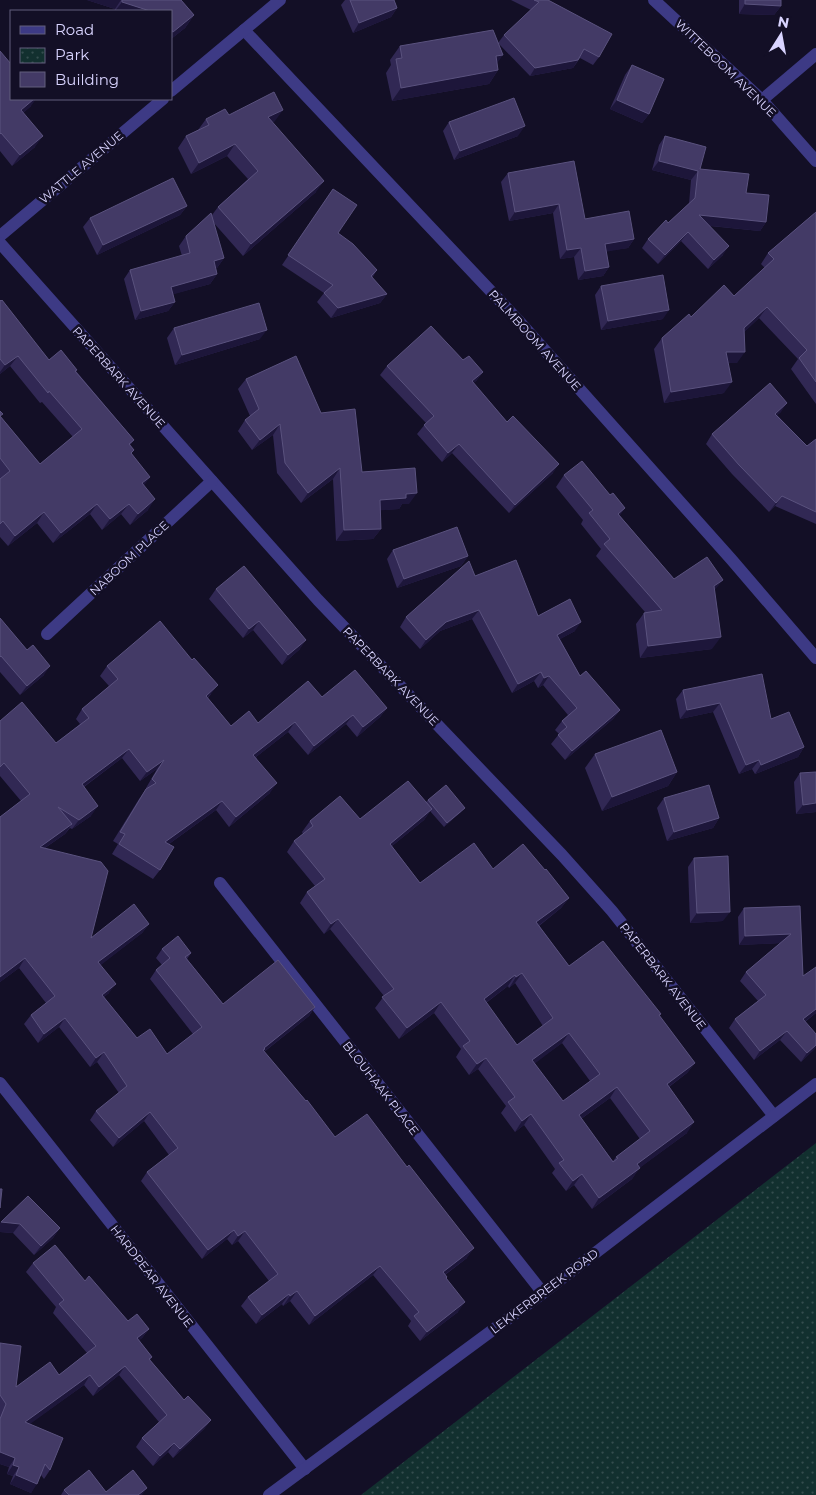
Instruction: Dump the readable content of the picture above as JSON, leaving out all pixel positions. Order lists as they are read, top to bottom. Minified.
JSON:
{"streets":{"street":["WITTEBOOM AVENUE","WATTLE AVENUE","PALMBOOM AVENUE","PAPERBARK AVENUE","NABOOM PLACE","BLOUHAAK PLACE","HARDPEAR AVENUE","LEKKERBREEK ROAD"]},"crossings":[["PAPERBARK AVENUE","NABOOM PLACE"],["PAPERBARK AVENUE","LEKKERBREEK ROAD"],["BLOUHAAK PLACE","LEKKERBREEK ROAD"],["HARDPEAR AVENUE","LEKKERBREEK ROAD"]],"legend":["Road","Park","Building"],"north":"top"}
